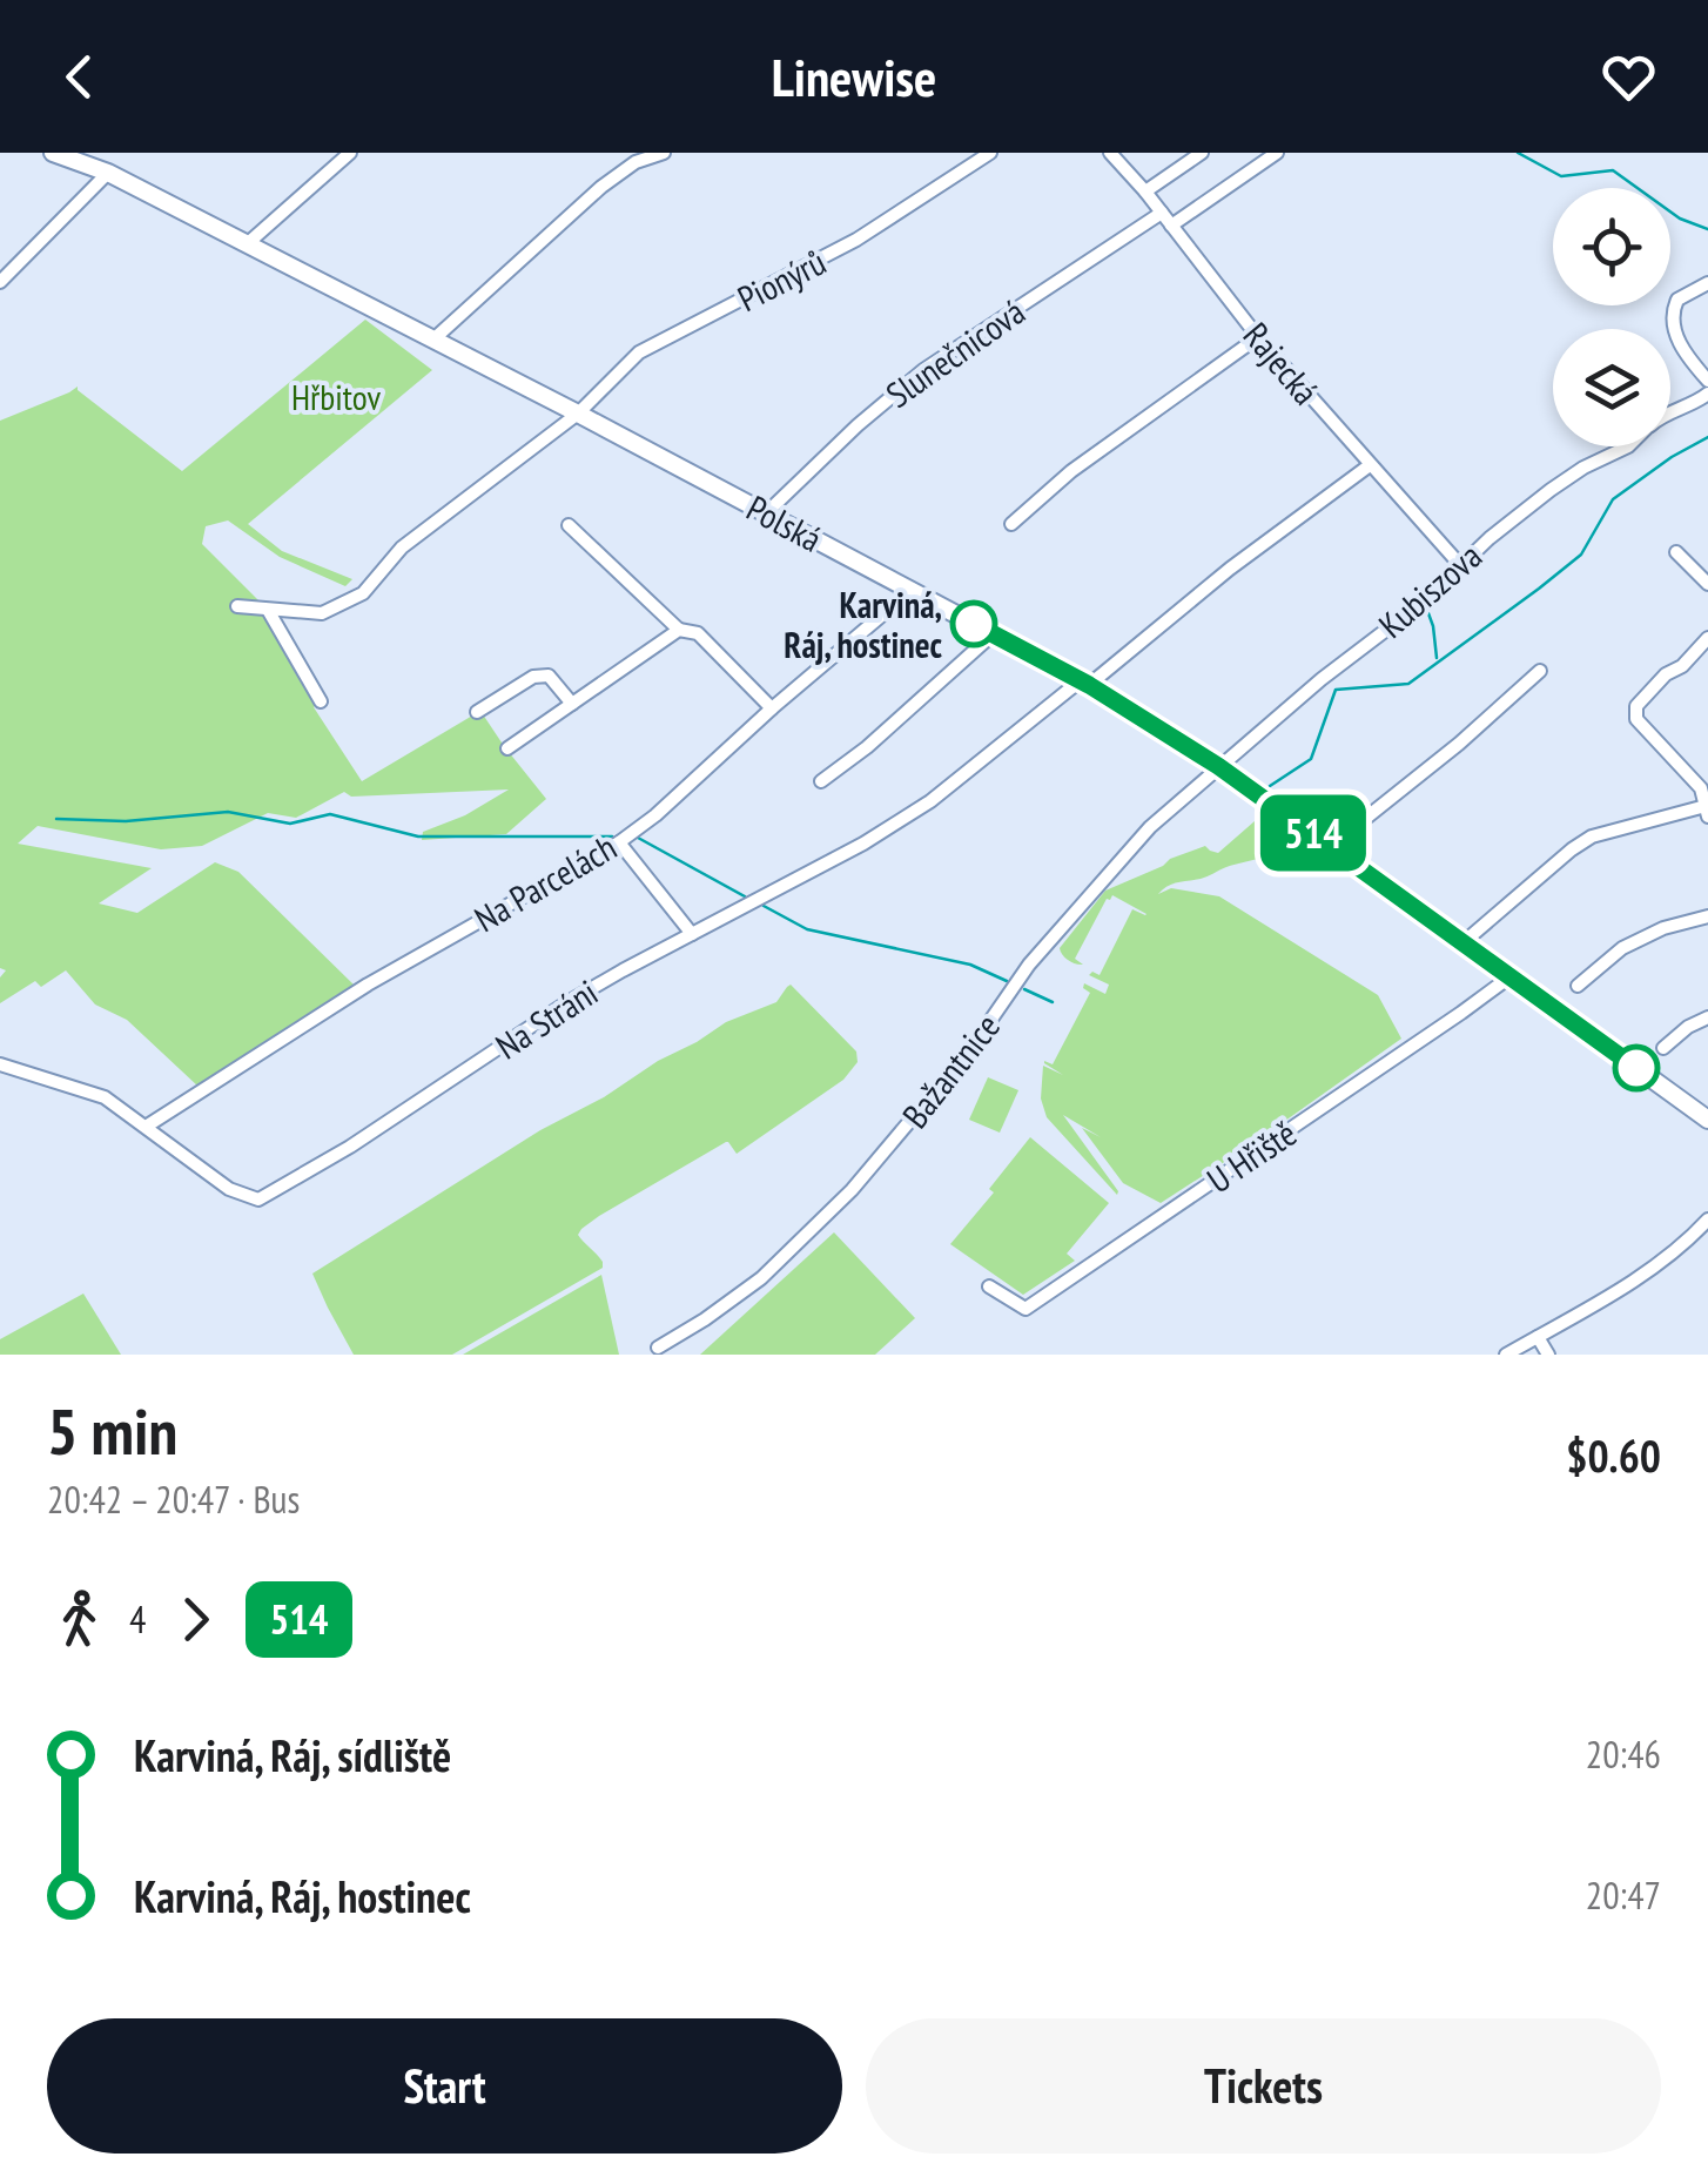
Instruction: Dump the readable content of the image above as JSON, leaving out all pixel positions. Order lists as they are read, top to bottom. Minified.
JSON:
{"streets":{"street":["Pionýrů","Slunečnicová","Rajecká","Polská","Kubiszova","Na Parcelách","Na Stráni","Bažantnice","U Hřiště"]},"crossings":[["Pionýrů","Polská"],["Slunečnicová","Rajecká"],["Slunečnicová","Polská"],["Rajecká","Kubiszova"],["Rajecká","Na Stráni"],["Polská","Kubiszova"],["Polská","Na Parcelách"],["Polská","Na Stráni"],["Polská","Bažantnice"],["Polská","U Hřiště"],["Kubiszova","Bažantnice"],["Na Parcelách","Na Stráni"]],"parks":["Hřbitov"],"places":["Karviná, Ráj, hostinec"],"lines":["bus line 514"],"page":{"header":"Linewise","on_map":"514","heading":["5 min","20:42 – 20:47 · Bus","$0.60"],"legs":["4","514"],"list":[{"name":"Karviná, Ráj, sídliště","value":"20:46"},{"name":"Karviná, Ráj, hostinec","value":"20:47"}],"buttons":["Start","Tickets"]}}
